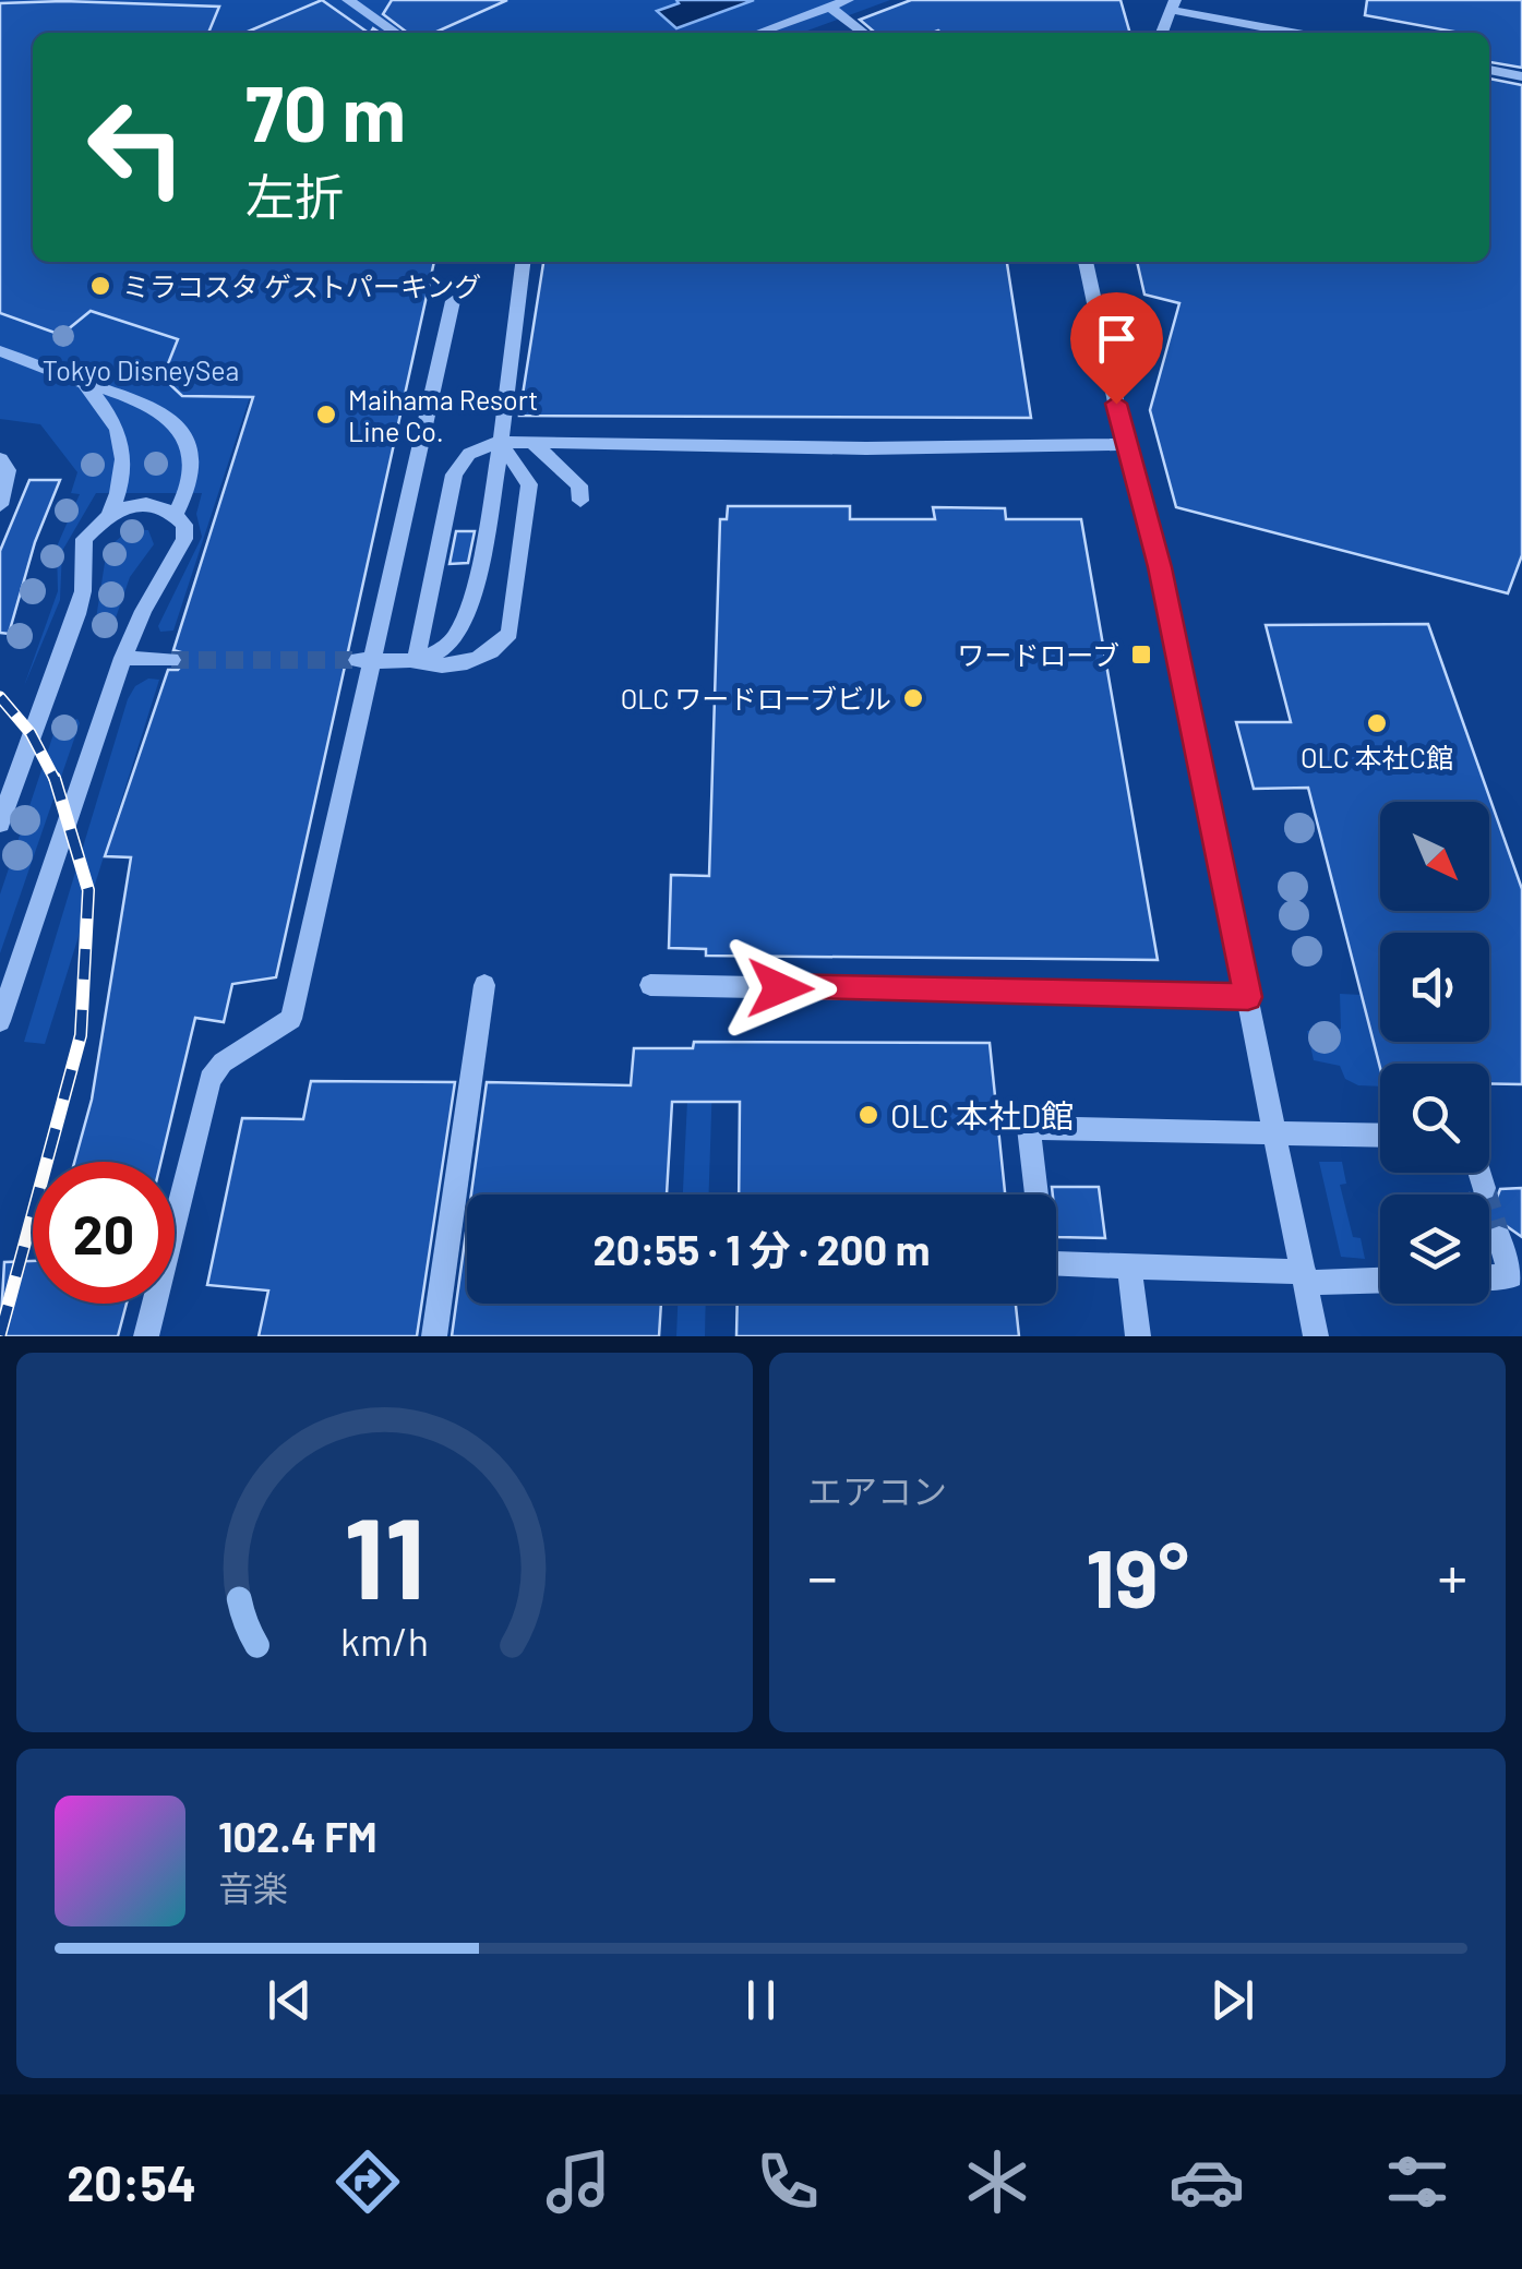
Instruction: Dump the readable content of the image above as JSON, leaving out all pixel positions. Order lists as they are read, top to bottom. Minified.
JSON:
{"parks":["Tokyo DisneySea"],"places":{"other":["ミラコスタ ゲストパーキング","Maihama Resort Line Co.","OLC ワードローブビル","OLC 本社C館","OLC 本社D館"],"transit":["ワードローブ"]},"north":"bottom right","page":{"turn":["70 m","左折"],"limit":"20","trip":"20:55 · 1 分 · 200 m","tile":"エアコン","heat":["−","19°","+"],"song":["102.4 FM","音楽"],"tabs":"20:54","gauge":["11","km/h"]}}
